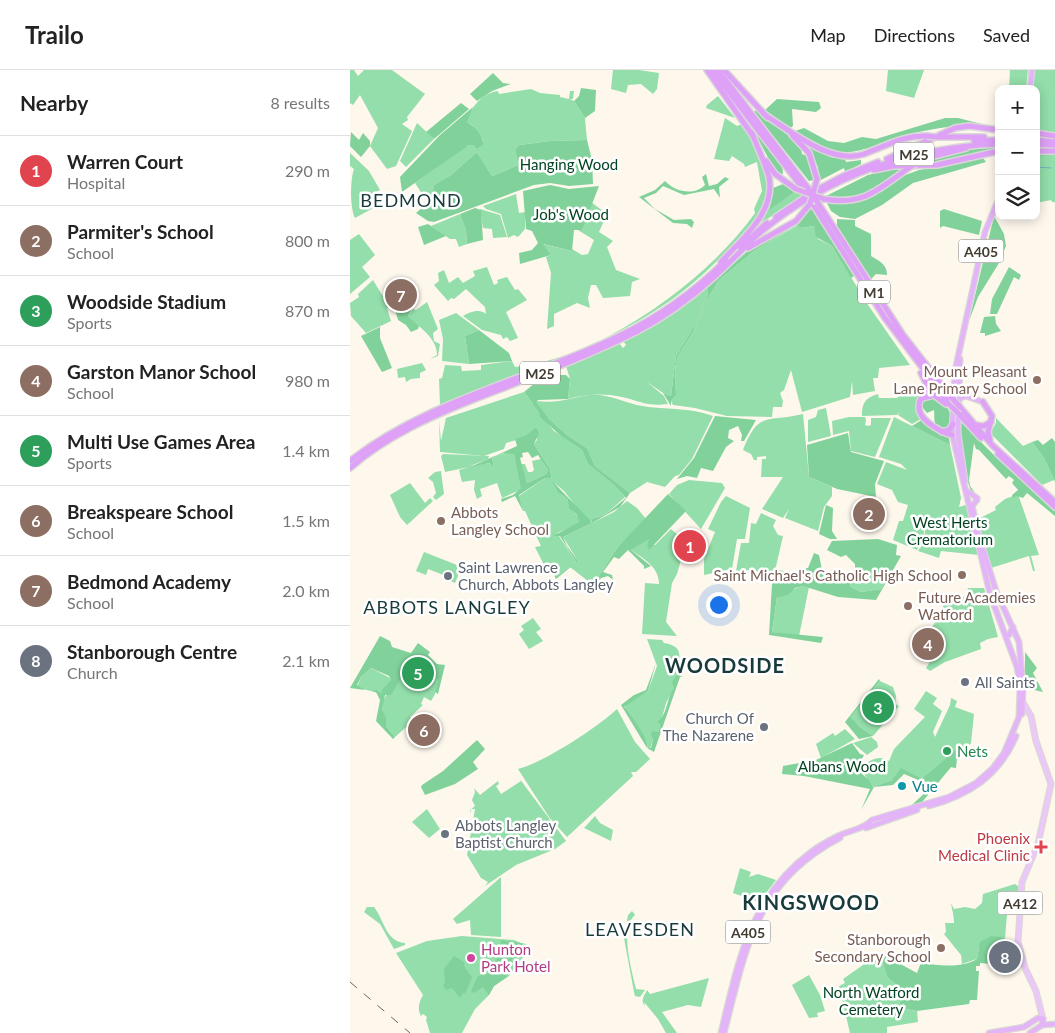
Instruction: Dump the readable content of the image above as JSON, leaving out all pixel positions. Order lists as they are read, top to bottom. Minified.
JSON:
{"streets":{"highway":["M25","A405","M1"],"main road":["A412"]},"crossings":[["A405","M1"],["A405","A412"]],"districts":["BEDMOND","ABBOTS LANGLEY","WOODSIDE","KINGSWOOD","LEAVESDEN"],"parks":["Hanging Wood","Job's Wood","West Herts Crematorium","Albans Wood","North Watford Cemetery"],"places":{"other":["Mount Pleasant Lane Primary School","Abbots Langley School","Saint Michael's Catholic High School","Saint Lawrence Church, Abbots Langley","Future Academies Watford","All Saints","Church Of The Nazarene","Nets","Vue","Abbots Langley Baptist Church","Stanborough Secondary School","Hunton Park Hotel"],"health":["Phoenix Medical Clinic"]},"page":{"header":"Trailo","nav":["Map","Directions","Saved"],"heading":["Nearby","8 results"],"map_buttons":["+","−"],"list":[{"mark":"1","name":"Warren Court","note":"Hospital","value":"290 m"},{"mark":"2","name":"Parmiter's School","note":"School","value":"800 m"},{"mark":"3","name":"Woodside Stadium","note":"Sports","value":"870 m"},{"mark":"4","name":"Garston Manor School","note":"School","value":"980 m"},{"mark":"5","name":"Multi Use Games Area","note":"Sports","value":"1.4 km"},{"mark":"6","name":"Breakspeare School","note":"School","value":"1.5 km"},{"mark":"7","name":"Bedmond Academy","note":"School","value":"2.0 km"},{"mark":"8","name":"Stanborough Centre","note":"Church","value":"2.1 km"}],"pins":["7","2","1","4","5","3","6","8"]}}
